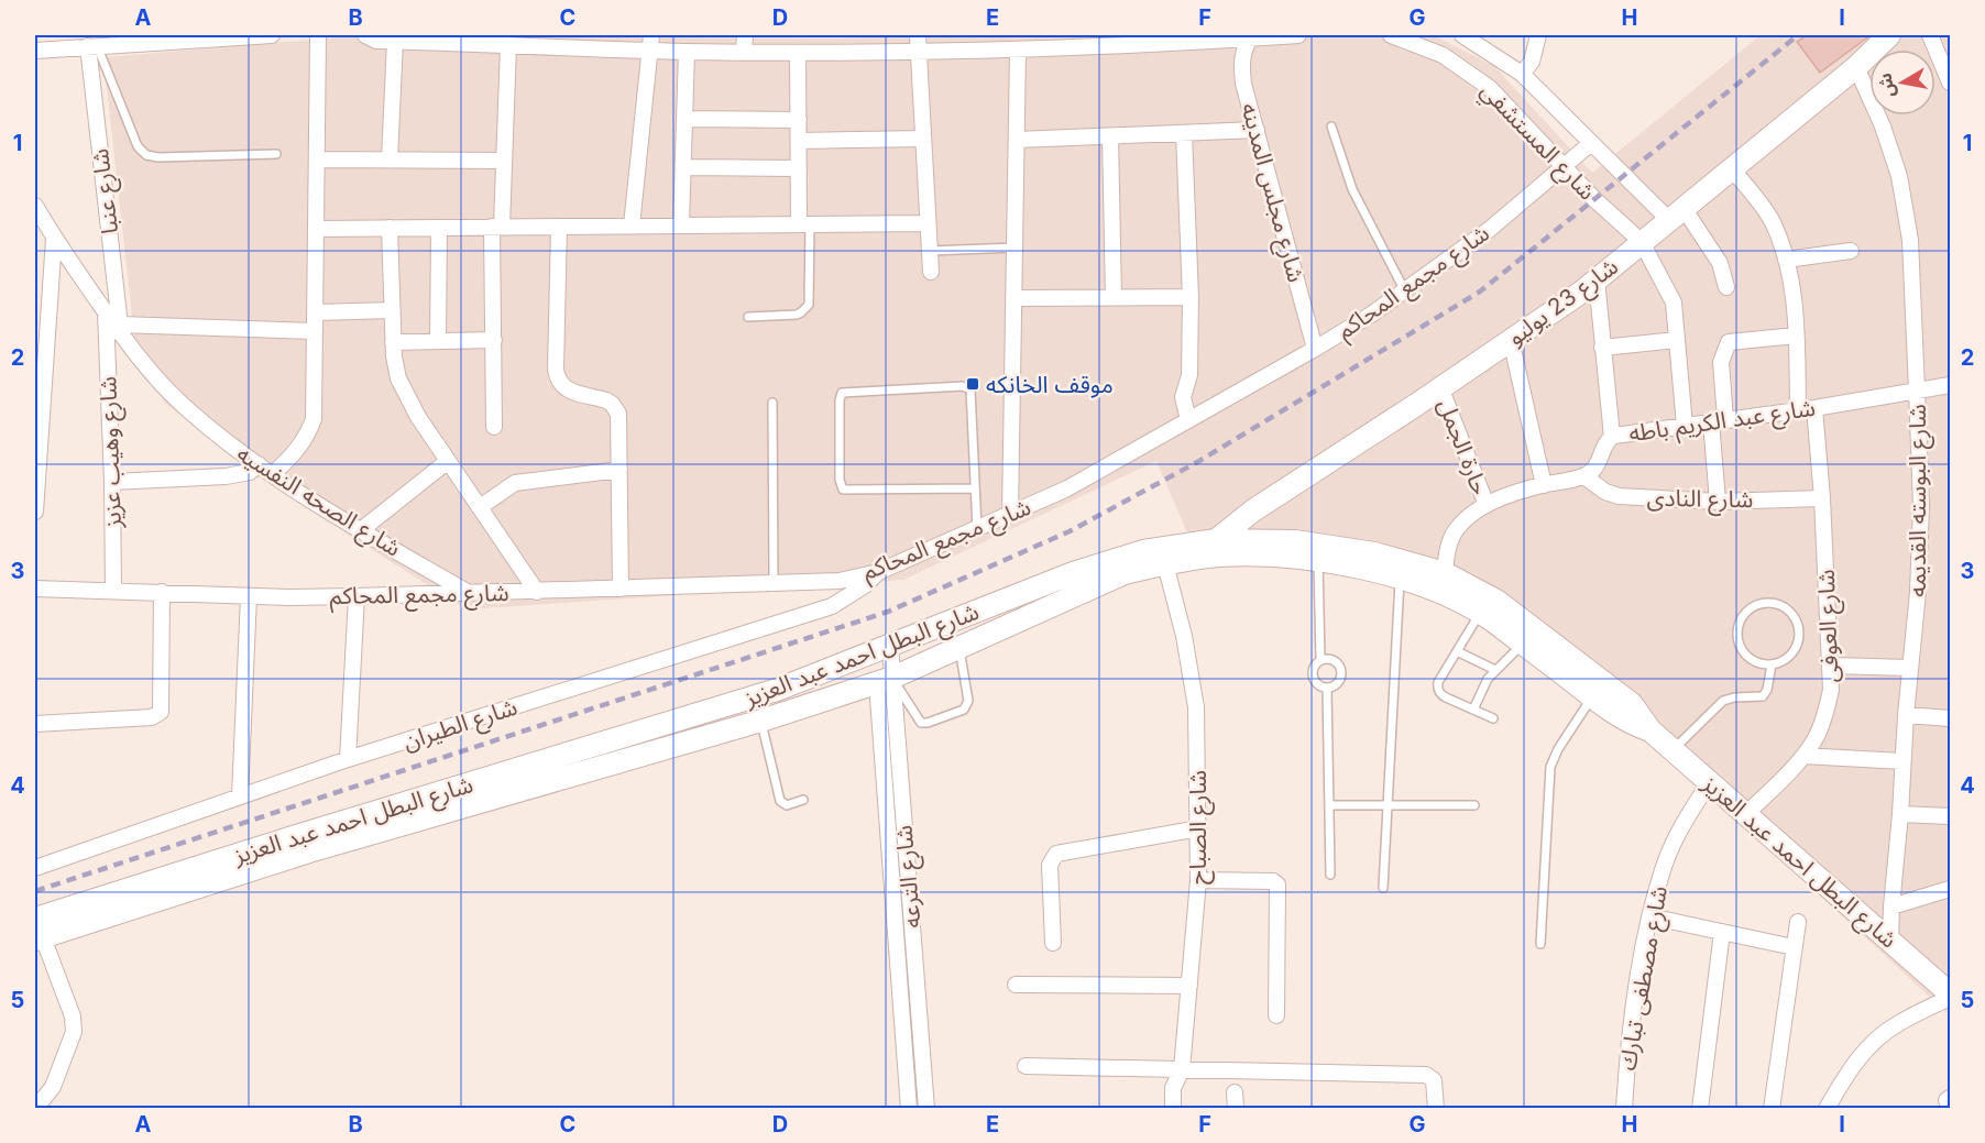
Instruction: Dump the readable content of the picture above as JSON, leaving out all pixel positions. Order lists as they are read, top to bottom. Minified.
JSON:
{"streets":{"main road":["شارع 23 يوليو","شارع البطل احمد عبد العزيز"],"street":["شارع المستشفي","شارع عنبا","شارع مجلس المدينه","شارع مجمع المحاكم","شارع عبد الكريم باطه","حارة الجمل","شارع وهيب عزيز","شارع النادى","شارع الصحه النفسيه","شارع البوسته القديمه","شارع العوفى","شارع الطيران","شارع الصباح","شارع الترعه","شارع مصطفى تبارك"]},"crossings":[["شارع المستشفي","شارع مجمع المحاكم"],["شارع المستشفي","شارع 23 يوليو"],["شارع المستشفي","شارع عبد الكريم باطه"],["شارع عنبا","شارع الصحه النفسيه"],["شارع مجلس المدينه","شارع مجمع المحاكم"],["شارع مجمع المحاكم","شارع وهيب عزيز"],["شارع مجمع المحاكم","شارع الصحه النفسيه"],["شارع مجمع المحاكم","شارع الطيران"],["شارع 23 يوليو","حارة الجمل"],["شارع 23 يوليو","شارع البوسته القديمه"],["شارع 23 يوليو","شارع البطل احمد عبد العزيز"],["شارع عبد الكريم باطه","شارع النادى"],["شارع عبد الكريم باطه","شارع البوسته القديمه"],["شارع عبد الكريم باطه","شارع العوفى"],["شارع وهيب عزيز","شارع الصحه النفسيه"],["شارع النادى","شارع العوفى"],["شارع البوسته القديمه","شارع البطل احمد عبد العزيز"],["شارع العوفى","شارع البطل احمد عبد العزيز"],["شارع البطل احمد عبد العزيز","شارع الصباح"],["شارع البطل احمد عبد العزيز","شارع الترعه"],["شارع البطل احمد عبد العزيز","شارع مصطفى تبارك"]],"places":{"transit":["موقف الخانكه"]},"north":"left","grid":{"columns":["A","B","C","D","E","F","G","H","I"],"rows":["1","2","3","4","5"]}}
